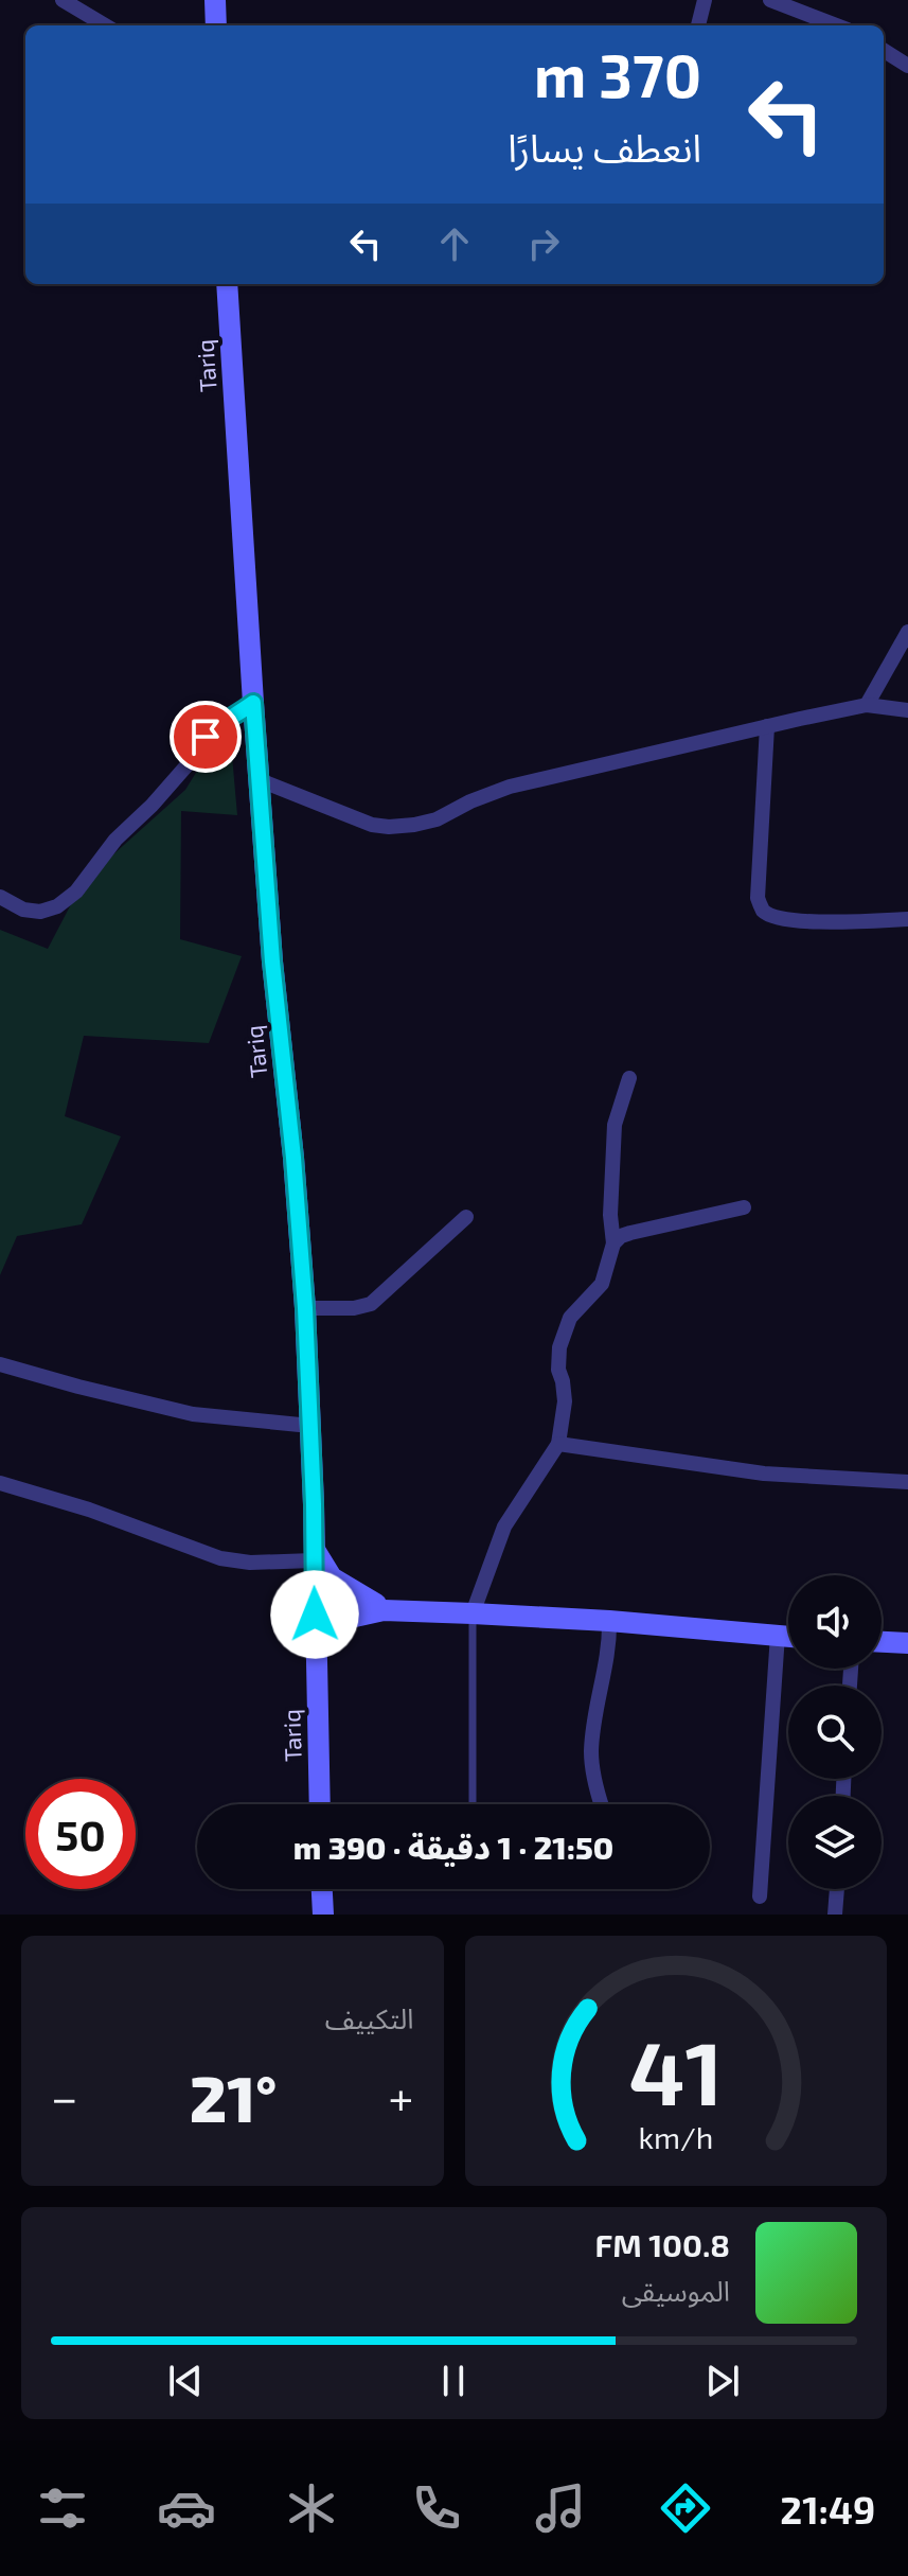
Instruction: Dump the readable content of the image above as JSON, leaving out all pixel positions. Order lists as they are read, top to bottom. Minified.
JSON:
{"streets":{"main road":["Tariq"]},"page":{"turn":["370 m","انعطف يسارًا"],"limit":"50","trip":"21:50 · 1 دقيقة · 390 m","tile":"التكييف","heat":["−","21°","+"],"song":["100.8 FM","الموسيقى"],"tabs":"21:49","gauge":["41","km/h"]}}
